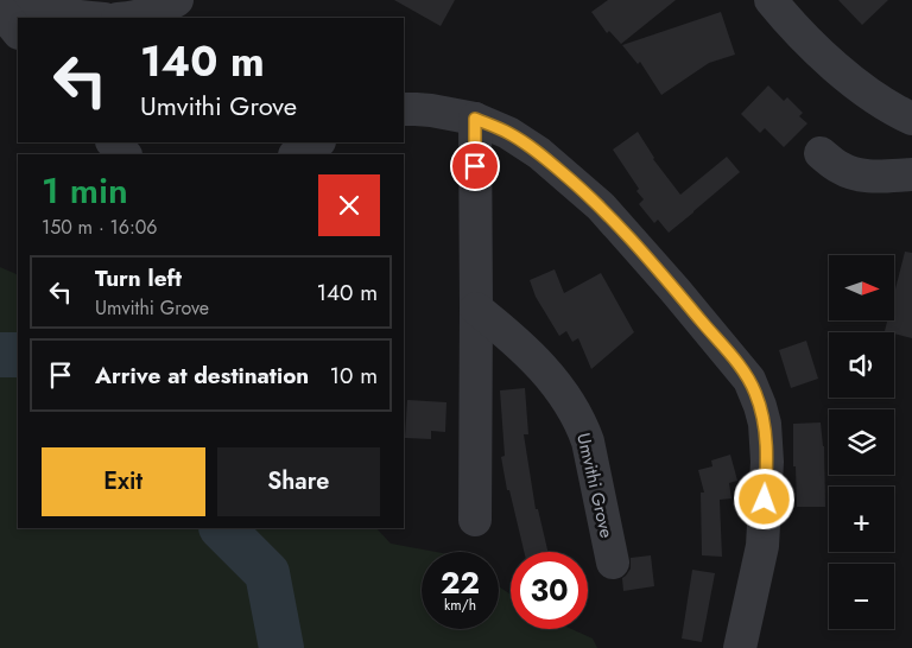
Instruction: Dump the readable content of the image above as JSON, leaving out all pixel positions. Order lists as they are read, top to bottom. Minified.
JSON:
{"streets":{"street":["Umvithi Grove"]},"north":"right","page":{"turn":["140 m","Umvithi Grove"],"heading":["1 min","150 m · 16:06"],"map_buttons":["+","−"],"list":[{"name":"Turn left","note":"Umvithi Grove","value":"140 m"},{"name":"Arrive at destination","value":"10 m"}],"buttons":["Exit","Share"],"speed":"22 km/h","limit":"30"}}
